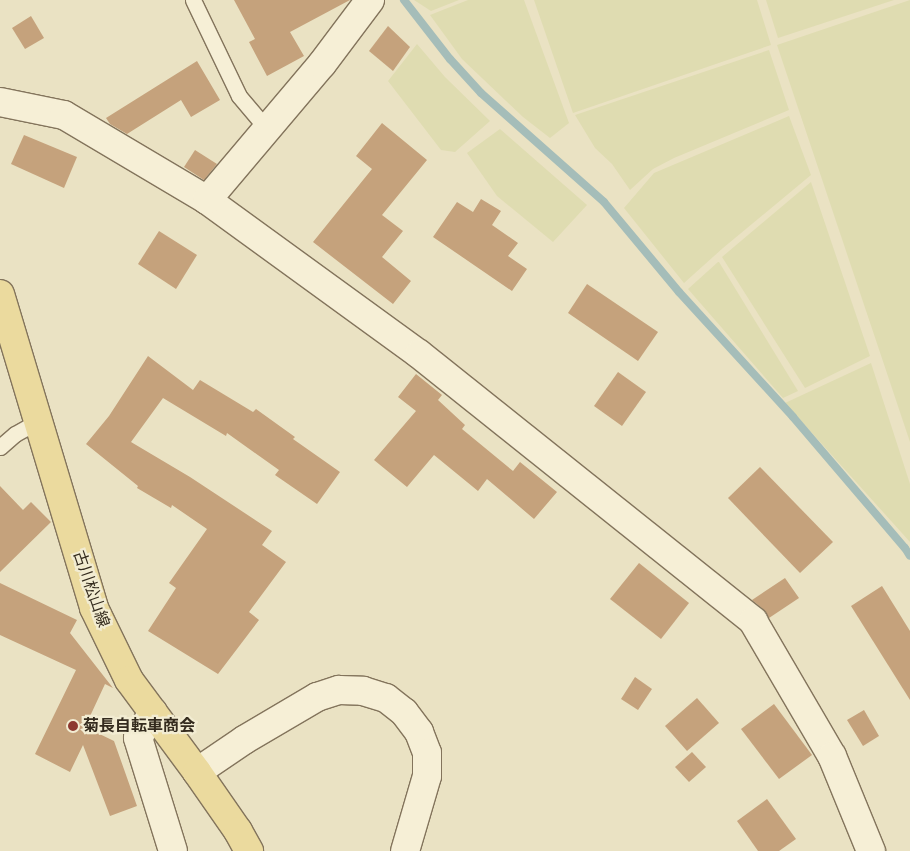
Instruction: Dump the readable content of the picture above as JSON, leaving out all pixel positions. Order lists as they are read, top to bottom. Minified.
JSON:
{"streets":{"main road":["古川松山線"]},"places":["菊長自転車商会"]}
